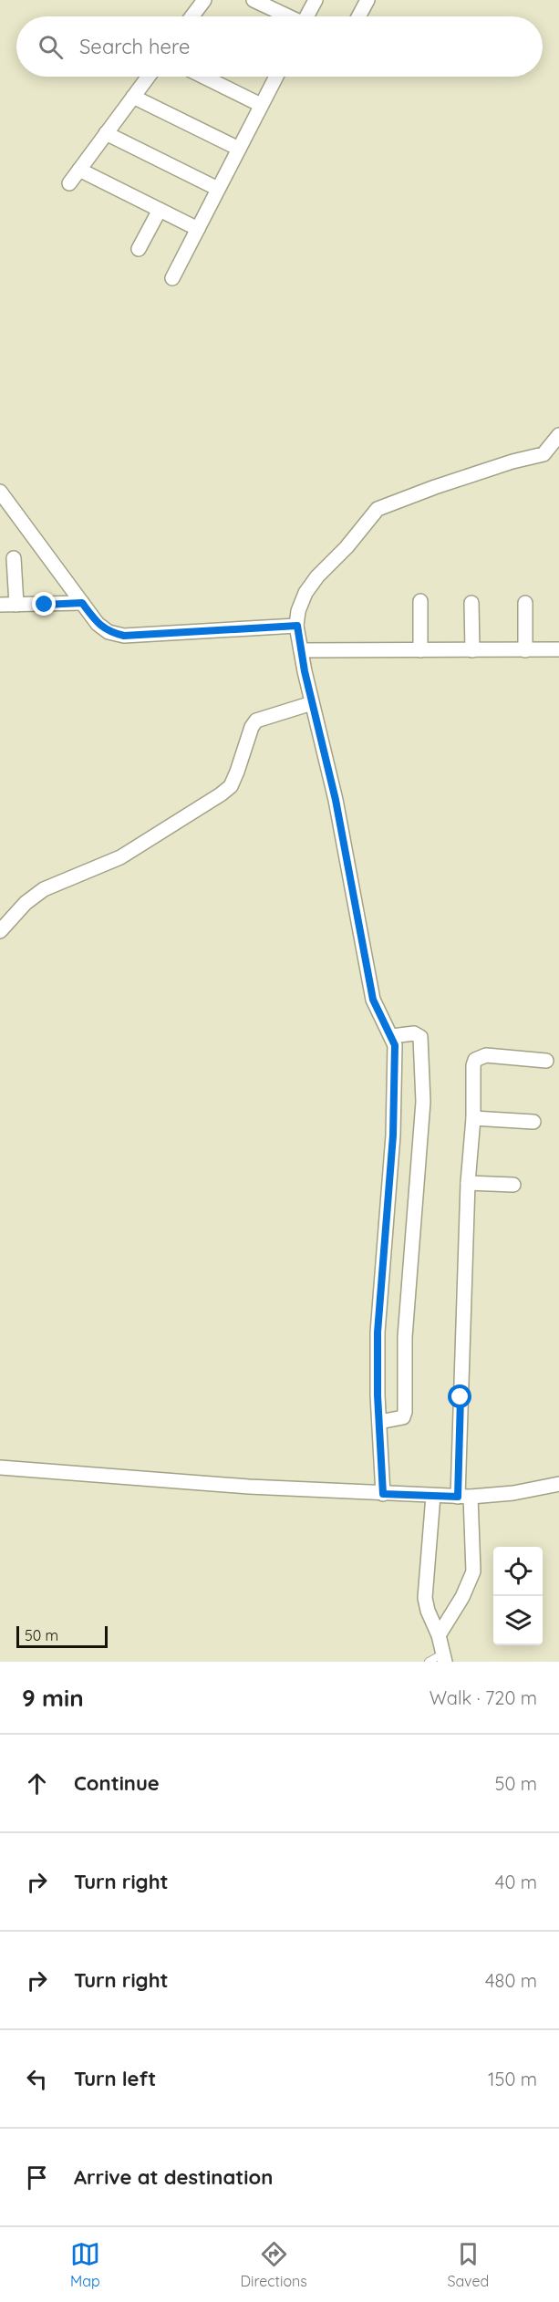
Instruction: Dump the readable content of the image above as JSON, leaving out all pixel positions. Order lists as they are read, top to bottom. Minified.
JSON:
{"scale_bar":"50 m","page":{"search":"Search here","scale":"50 m","heading":["9 min","Walk · 720 m"],"list":[["Continue","50 m"],["Turn right","40 m"],["Turn right","480 m"],["Turn left","150 m"],"Arrive at destination"],"nav":["Map","Directions","Saved"]}}
